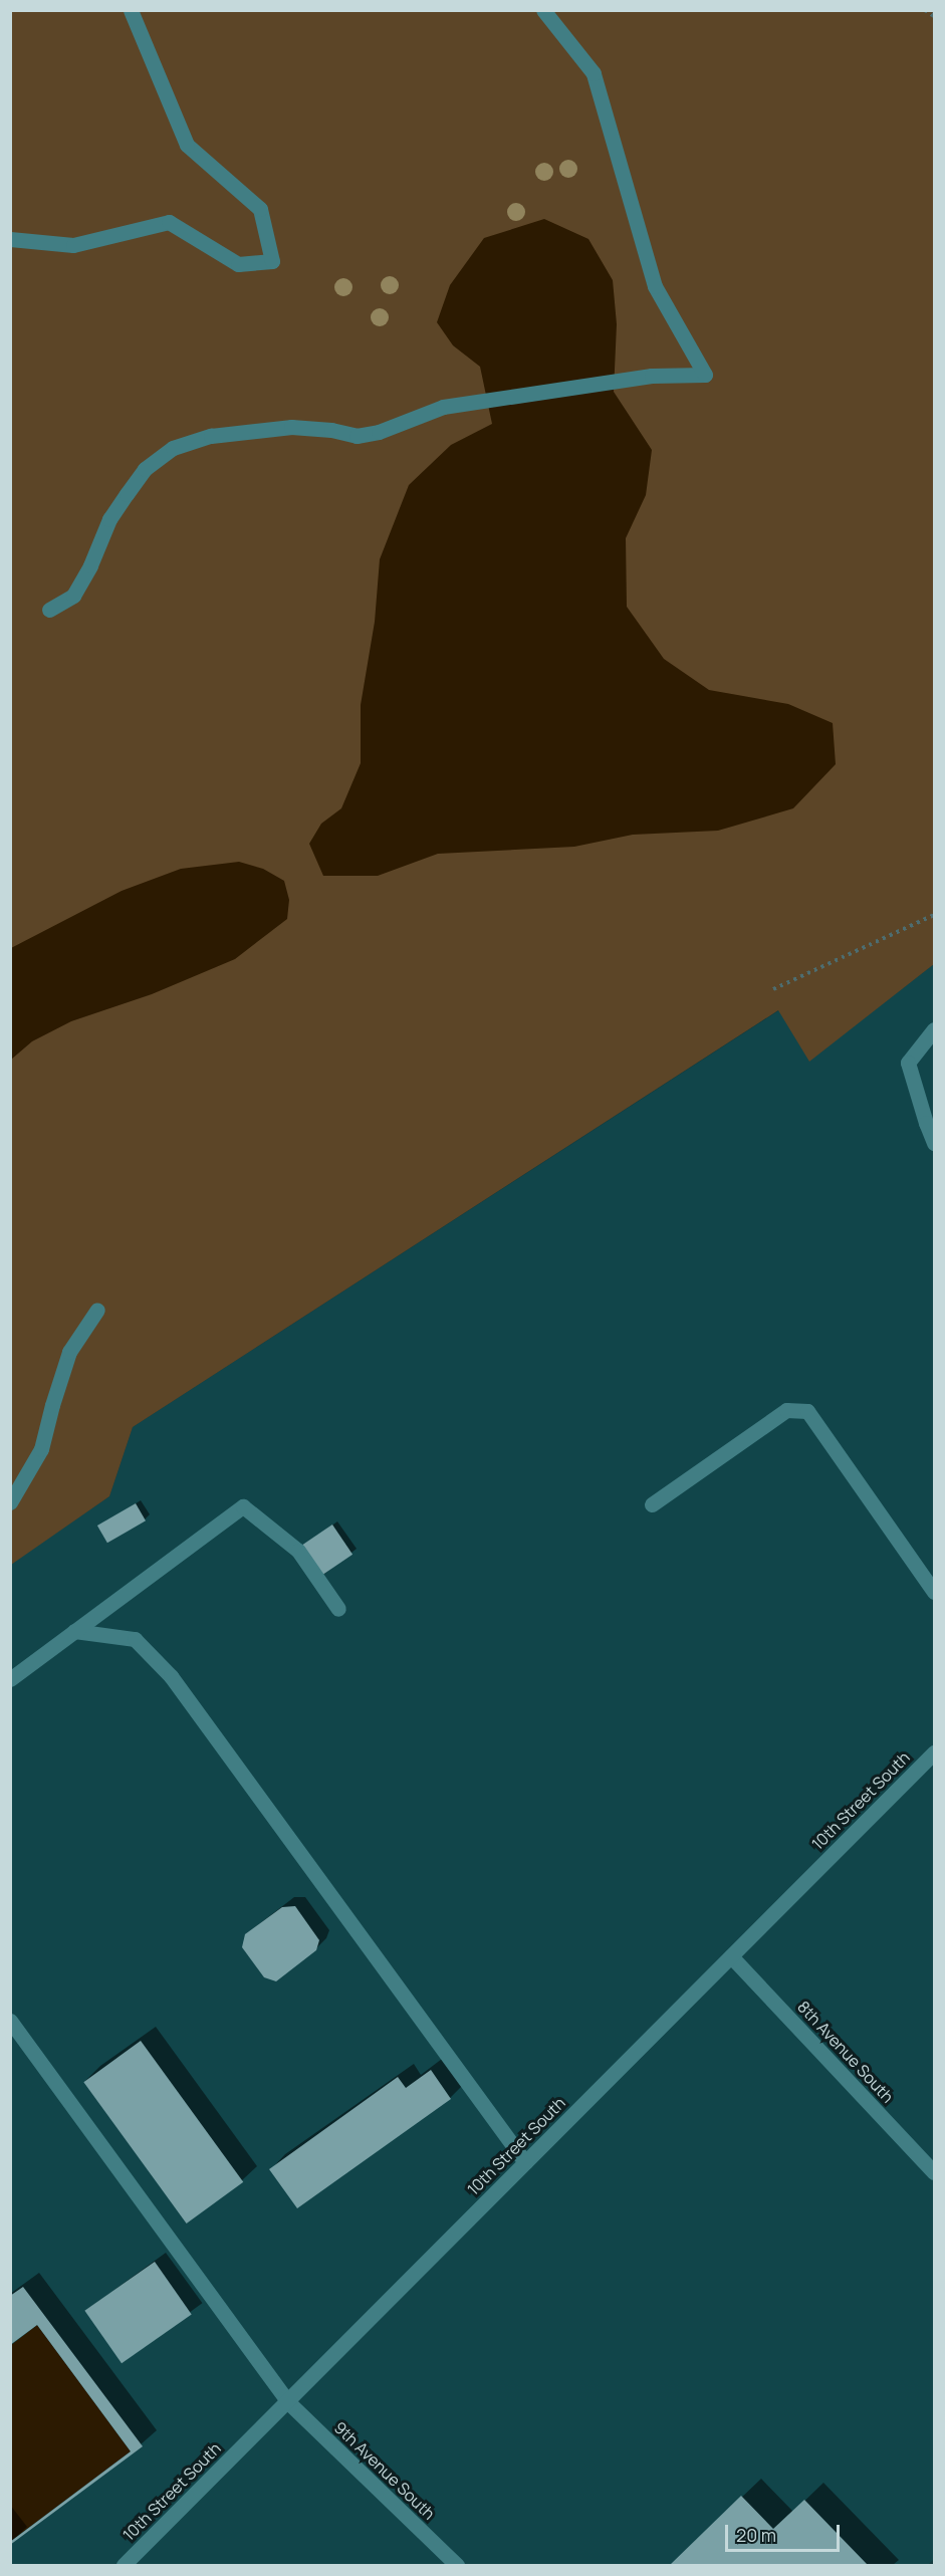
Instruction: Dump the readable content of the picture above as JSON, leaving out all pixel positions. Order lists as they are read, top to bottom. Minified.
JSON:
{"streets":{"street":["10th Street South","8th Avenue South","9th Avenue South"]},"crossings":[["10th Street South","8th Avenue South"],["10th Street South","9th Avenue South"]],"scale_bar":"20 m"}
